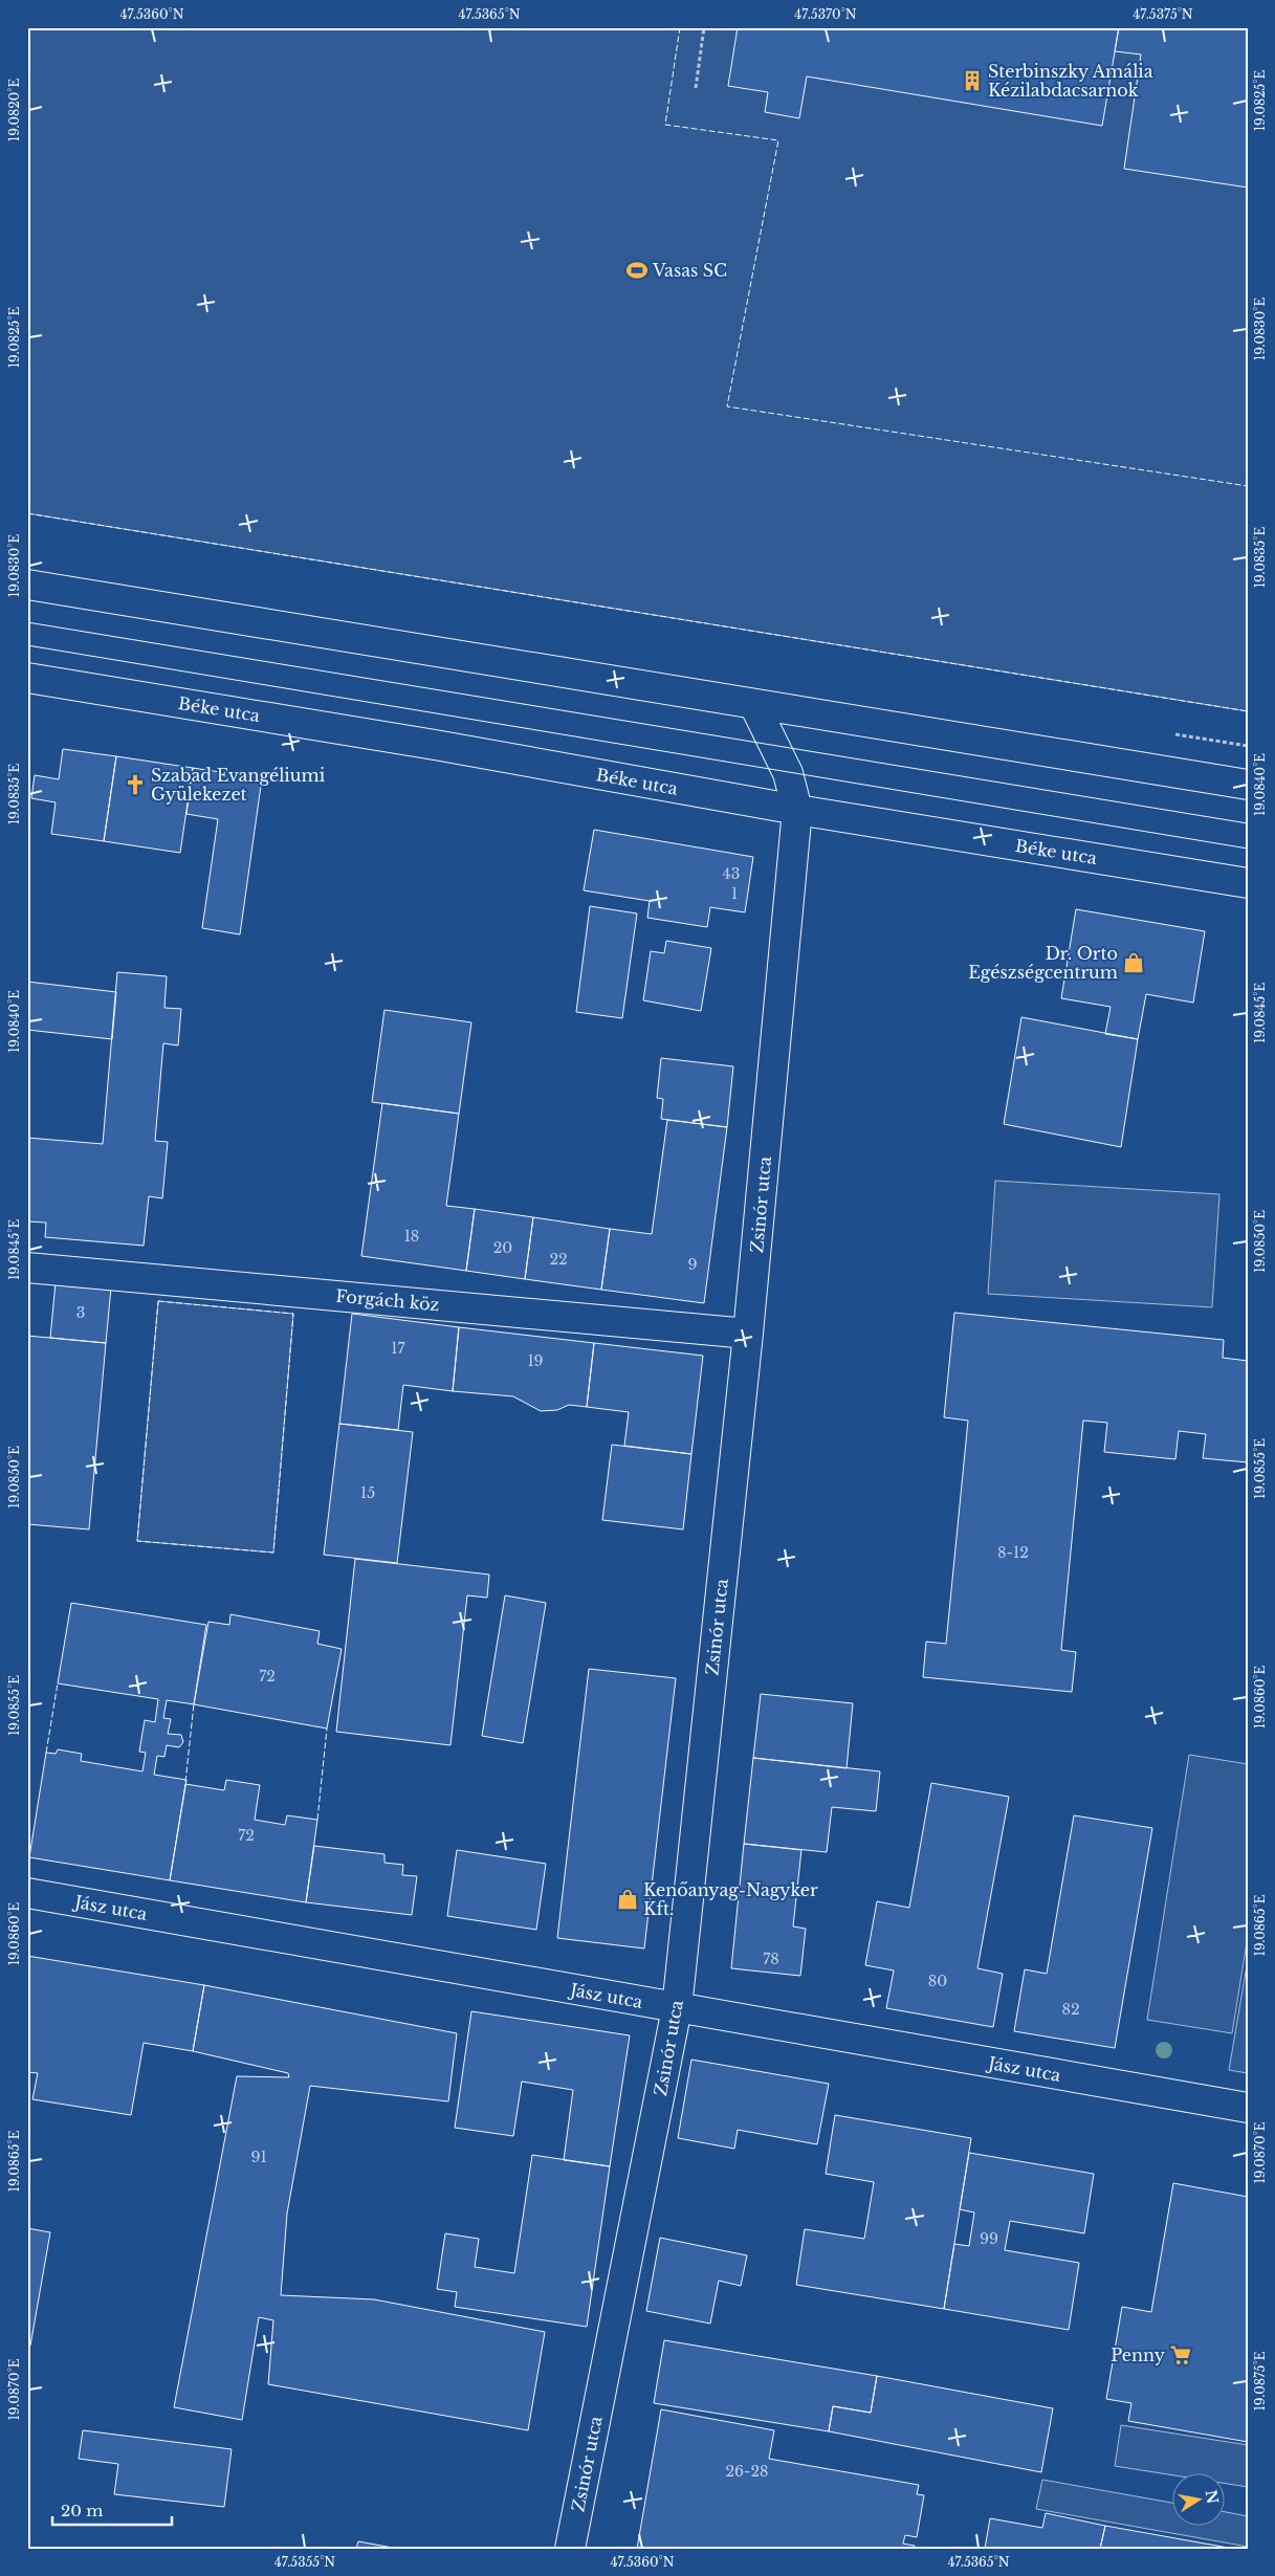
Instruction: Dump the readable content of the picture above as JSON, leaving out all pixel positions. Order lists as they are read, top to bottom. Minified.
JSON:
{"streets":{"street":["Béke utca","Zsinór utca","Forgách köz","Jász utca"]},"crossings":[["Béke utca","Zsinór utca"],["Zsinór utca","Forgách köz"],["Zsinór utca","Jász utca"]],"places":{"building":["Sterbinszky Amália Kézilabdacsarnok"],"sports":["Vasas SC"],"church":["Szabad Evangéliumi Gyülekezet"],"shop":["Dr. Orto Egészségcentrum","Kenőanyag-Nagyker Kft."],"supermarket":["Penny"]},"house_numbers":["43","1","18","20","22","9","3","17","19","15","8-12","72","72","78","80","82","91","99","26-28"],"scale_bar":"20 m","north":"right","coordinates":["47.5360°N","47.5365°N","47.5370°N","47.5375°N","19.0825°E","19.0820°E","19.0830°E","19.0835°E","19.0840°E","19.0845°E","19.0850°E","19.0855°E","19.0860°E","19.0865°E","19.0870°E","19.0875°E","47.5355°N"]}
